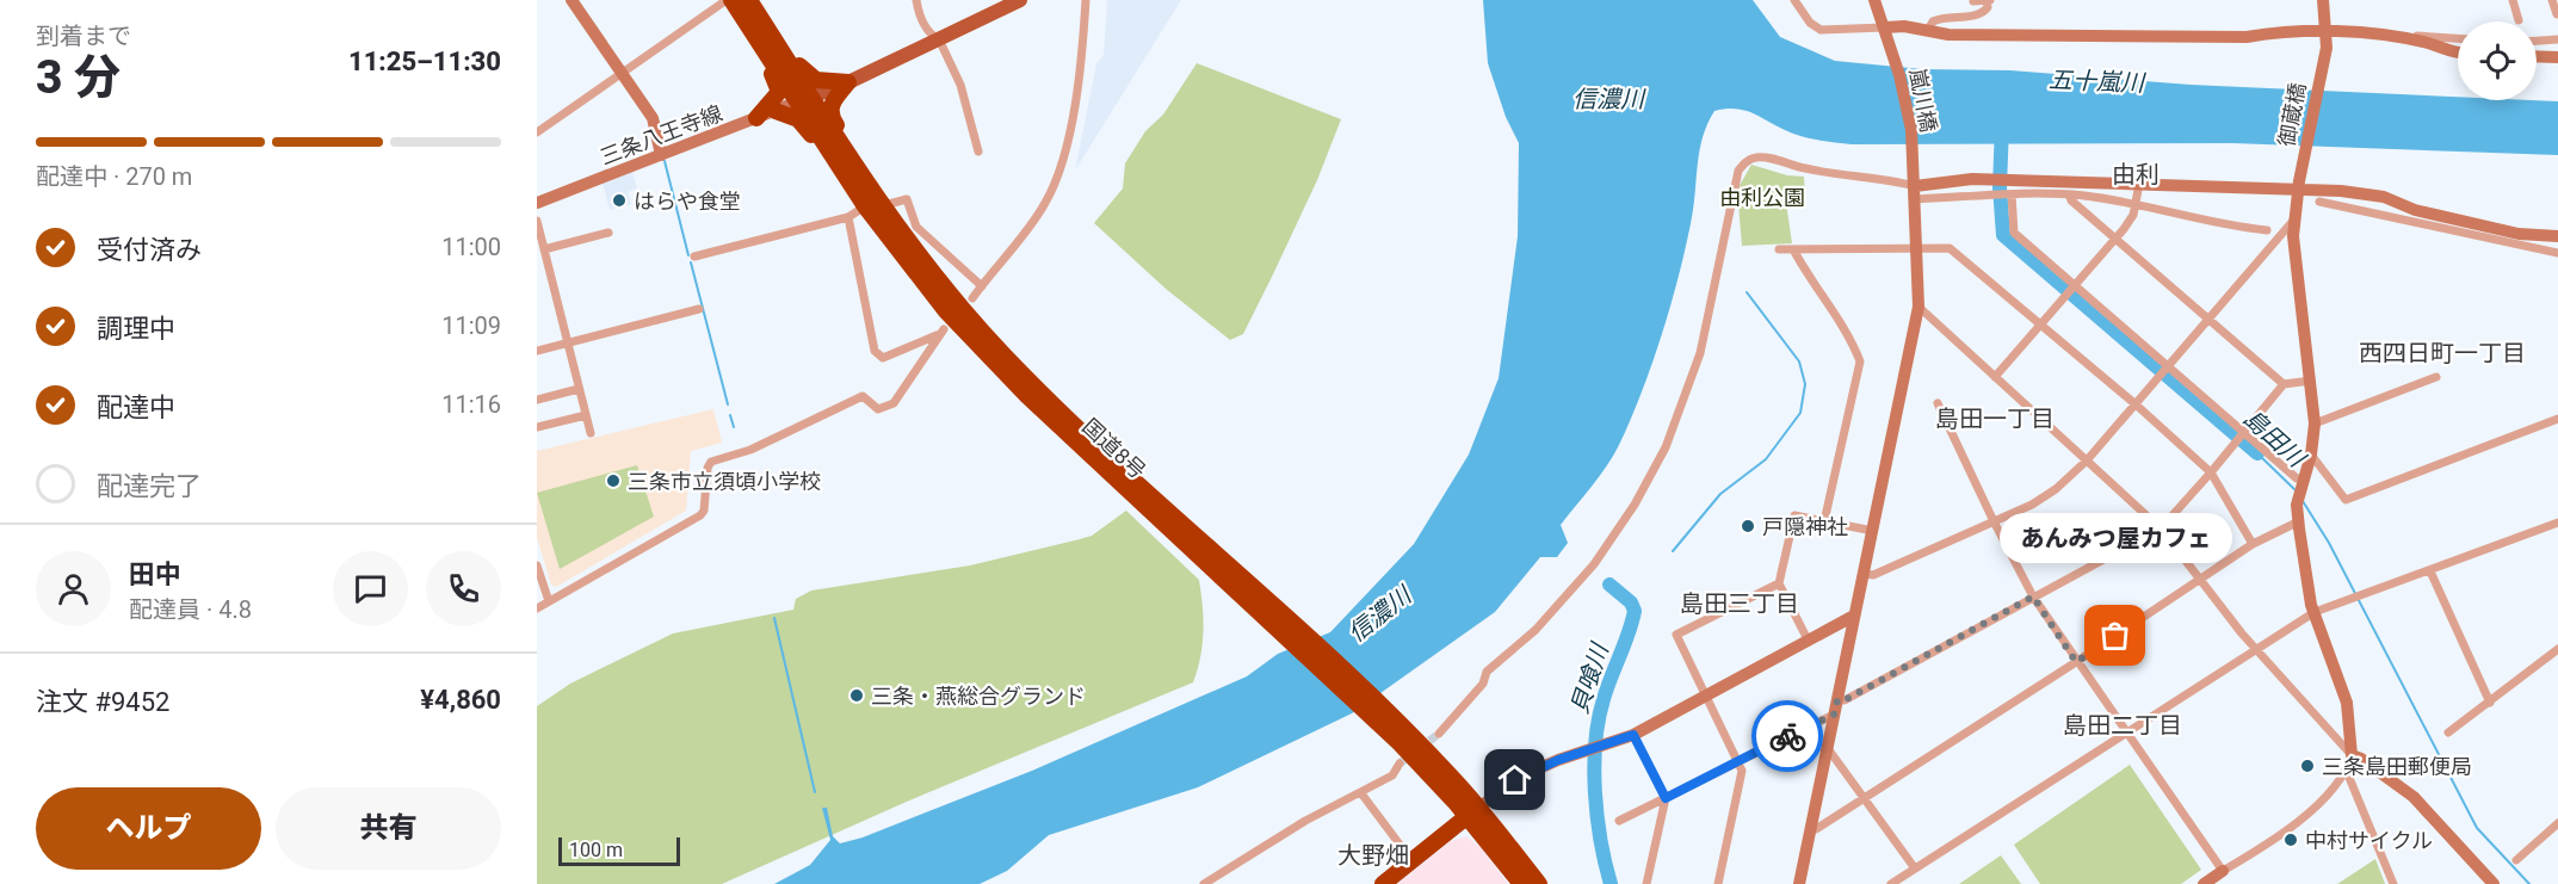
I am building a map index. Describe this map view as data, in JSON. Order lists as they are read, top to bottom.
{
  "streets": {
    "highway": ["国道8号"],
    "street": ["嵐川橋", "御蔵橋", "三条八王寺線"]
  },
  "crossings": [
    ["三条八王寺線", "国道8号"]
  ],
  "districts": [
    "由利",
    "西四日町一丁目",
    "島田一丁目",
    "島田三丁目",
    "島田二丁目",
    "大野畑"
  ],
  "water": [
    "五十嵐川",
    "信濃川",
    "島田川",
    "貝喰川"
  ],
  "parks": ["由利公園"],
  "places": [
    "はらや食堂",
    "三条市立須頃小学校",
    "戸隠神社",
    "あんみつ屋カフェ",
    "三条・燕総合グランド",
    "三条島田郵便局",
    "中村サイクル"
  ],
  "scale_bar": "100 m",
  "page": {
    "heading": ["3 分", "到着まで", "11:25–11:30"],
    "panel": [
      "田中",
      "配達員 · 4.8",
      "注文 #9452",
      "¥4,860"
    ],
    "bar": "配達中 · 270 m",
    "list": [
      ["受付済み", "11:00"],
      ["調理中", "11:09"],
      ["配達中", "11:16"],
      "配達完了"
    ],
    "bubble": "あんみつ屋カフェ",
    "buttons": ["ヘルプ", "共有"],
    "scale": "100 m"
  }
}
